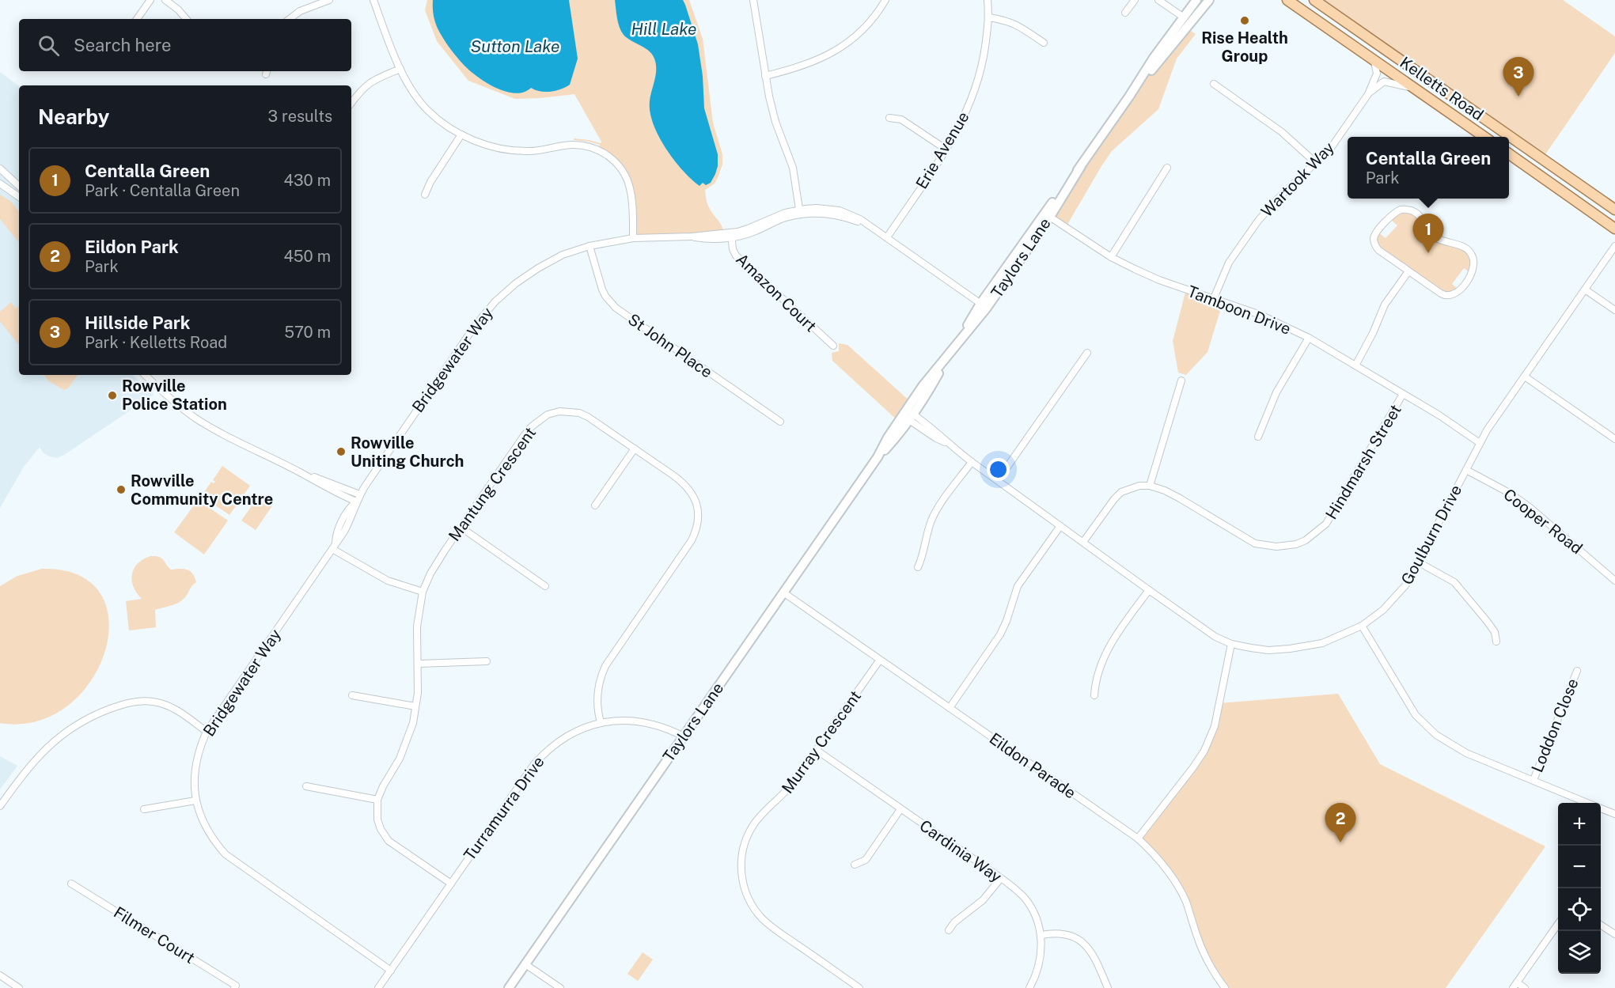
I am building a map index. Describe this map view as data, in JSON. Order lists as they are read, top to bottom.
{
  "streets": {
    "main road": ["Kelletts Road", "Taylors Lane"],
    "street": [
      "Erie Avenue",
      "Wartook Way",
      "Amazon Court",
      "Tamboon Drive",
      "St John Place",
      "Bridgewater Way",
      "Hindmarsh Street",
      "Mantung Crescent",
      "Cooper Road",
      "Goulburn Drive",
      "Loddon Close",
      "Murray Crescent",
      "Eildon Parade",
      "Turramurra Drive",
      "Cardinia Way",
      "Filmer Court"
    ]
  },
  "crossings": [
    ["Kelletts Road", "Wartook Way"],
    ["Erie Avenue", "Bridgewater Way"],
    ["Wartook Way", "Tamboon Drive"],
    ["Taylors Lane", "Tamboon Drive"],
    ["Taylors Lane", "Bridgewater Way"],
    ["Taylors Lane", "Goulburn Drive"],
    ["Taylors Lane", "Eildon Parade"],
    ["Taylors Lane", "Turramurra Drive"],
    ["Amazon Court", "Bridgewater Way"],
    ["Tamboon Drive", "Hindmarsh Street"],
    ["Tamboon Drive", "Goulburn Drive"],
    ["St John Place", "Bridgewater Way"],
    ["Bridgewater Way", "Turramurra Drive"],
    ["Mantung Crescent", "Turramurra Drive"],
    ["Cooper Road", "Goulburn Drive"],
    ["Murray Crescent", "Eildon Parade"],
    ["Murray Crescent", "Cardinia Way"]
  ],
  "water": ["Hill Lake", "Sutton Lake"],
  "places": [
    "Rise Health Group",
    "Rowville Police Station",
    "Rowville Uniting Church",
    "Rowville Community Centre"
  ],
  "page": {
    "search": "Search here",
    "pins": ["3", "1", "2"],
    "heading": ["Nearby", "3 results"],
    "popup": ["Centalla Green", "Park"],
    "list": [
      {
        "mark": "1",
        "name": "Centalla Green",
        "note": "Park · Centalla Green",
        "value": "430 m"
      },
      {
        "mark": "2",
        "name": "Eildon Park",
        "note": "Park",
        "value": "450 m"
      },
      {
        "mark": "3",
        "name": "Hillside Park",
        "note": "Park · Kelletts Road",
        "value": "570 m"
      }
    ],
    "map_buttons": ["+", "−"]
  }
}
